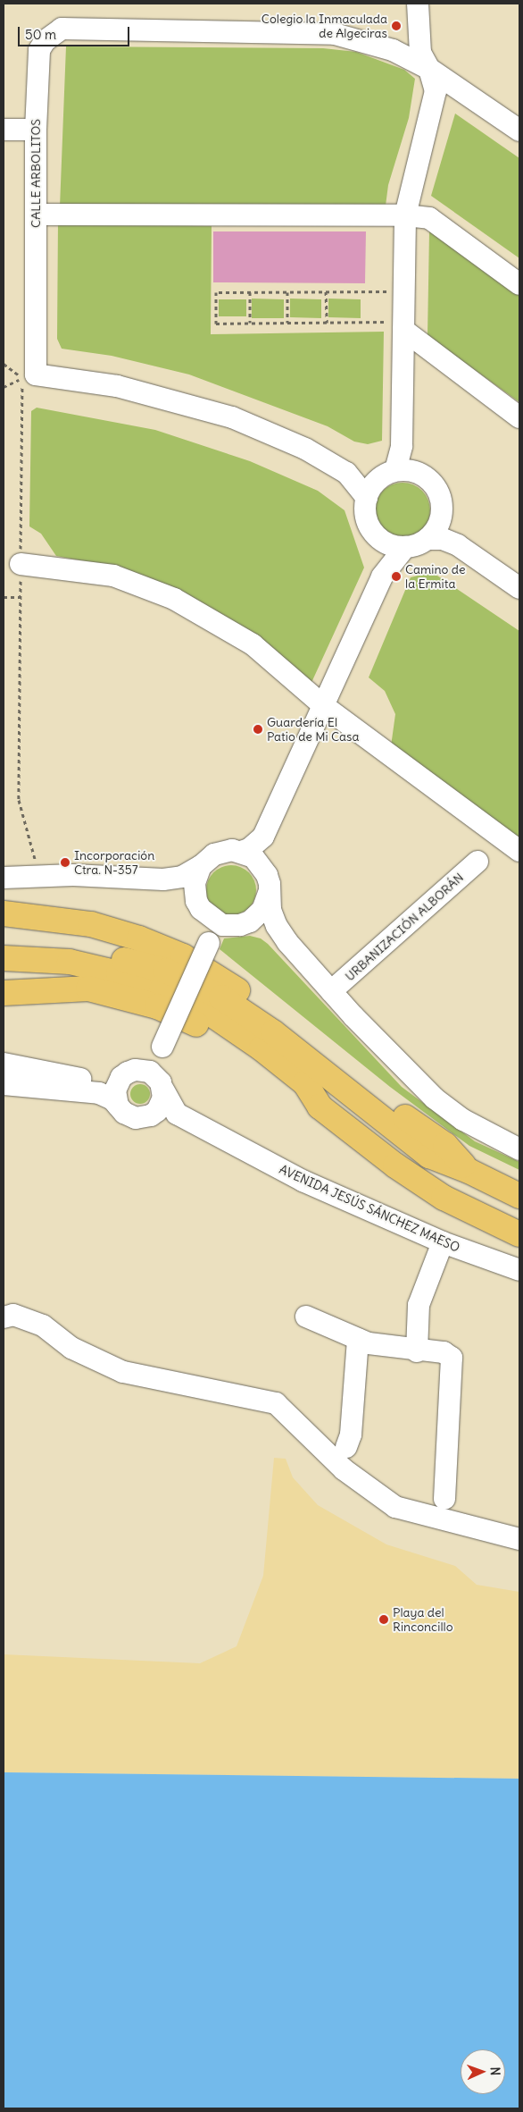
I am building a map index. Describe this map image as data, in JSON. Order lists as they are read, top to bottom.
{
  "streets": {
    "street": ["CALLE ARBOLITOS", "URBANIZACIÓN ALBORÁN", "AVENIDA JESÚS SÁNCHEZ MAESO"]
  },
  "places": [
    "Colegio la Inmaculada de Algeciras",
    "Camino de la Ermita",
    "Guardería El Patio de Mi Casa",
    "Incorporación Ctra. N-357",
    "Playa del Rinconcillo"
  ],
  "scale_bar": "50 m",
  "north": "right"
}
